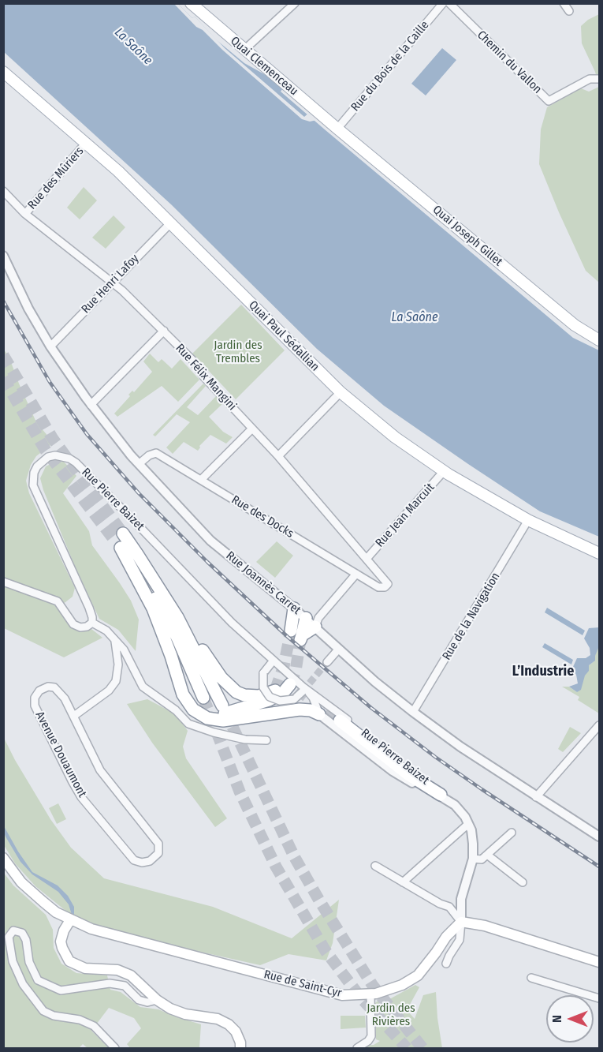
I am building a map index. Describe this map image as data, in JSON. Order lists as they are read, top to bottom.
{
  "streets": {
    "main road": [
      "Quai Clemenceau",
      "Quai Joseph Gillet",
      "Quai Paul Sédallian",
      "Rue de Saint-Cyr"
    ],
    "street": [
      "Chemin du Vallon",
      "Rue du Bois de la Caille",
      "Rue des Mûriers",
      "Rue Henri Lafoy",
      "Rue Félix Mangini",
      "Rue Pierre Baizet",
      "Rue Jean Marcuit",
      "Rue des Docks",
      "Rue Joannès Carret",
      "Rue de la Navigation",
      "Avenue Douaumont"
    ]
  },
  "crossings": [
    ["Quai Clemenceau", "Rue du Bois de la Caille"],
    ["Quai Clemenceau", "Quai Joseph Gillet"],
    ["Rue du Bois de la Caille", "Quai Joseph Gillet"],
    ["Rue des Mûriers", "Quai Paul Sédallian"],
    ["Rue des Mûriers", "Rue Félix Mangini"],
    ["Rue Henri Lafoy", "Quai Paul Sédallian"],
    ["Rue Henri Lafoy", "Rue Félix Mangini"],
    ["Rue Henri Lafoy", "Rue Joannès Carret"],
    ["Quai Paul Sédallian", "Rue Jean Marcuit"],
    ["Quai Paul Sédallian", "Rue de la Navigation"],
    ["Rue Félix Mangini", "Rue Jean Marcuit"],
    ["Rue Félix Mangini", "Rue des Docks"],
    ["Rue Pierre Baizet", "Rue de Saint-Cyr"],
    ["Rue des Docks", "Rue Joannès Carret"],
    ["Rue Joannès Carret", "Rue de la Navigation"]
  ],
  "districts": ["L’Industrie"],
  "water": ["La Saône"],
  "parks": ["Jardin des Trembles", "Jardin des Rivières"],
  "north": "left"
}
